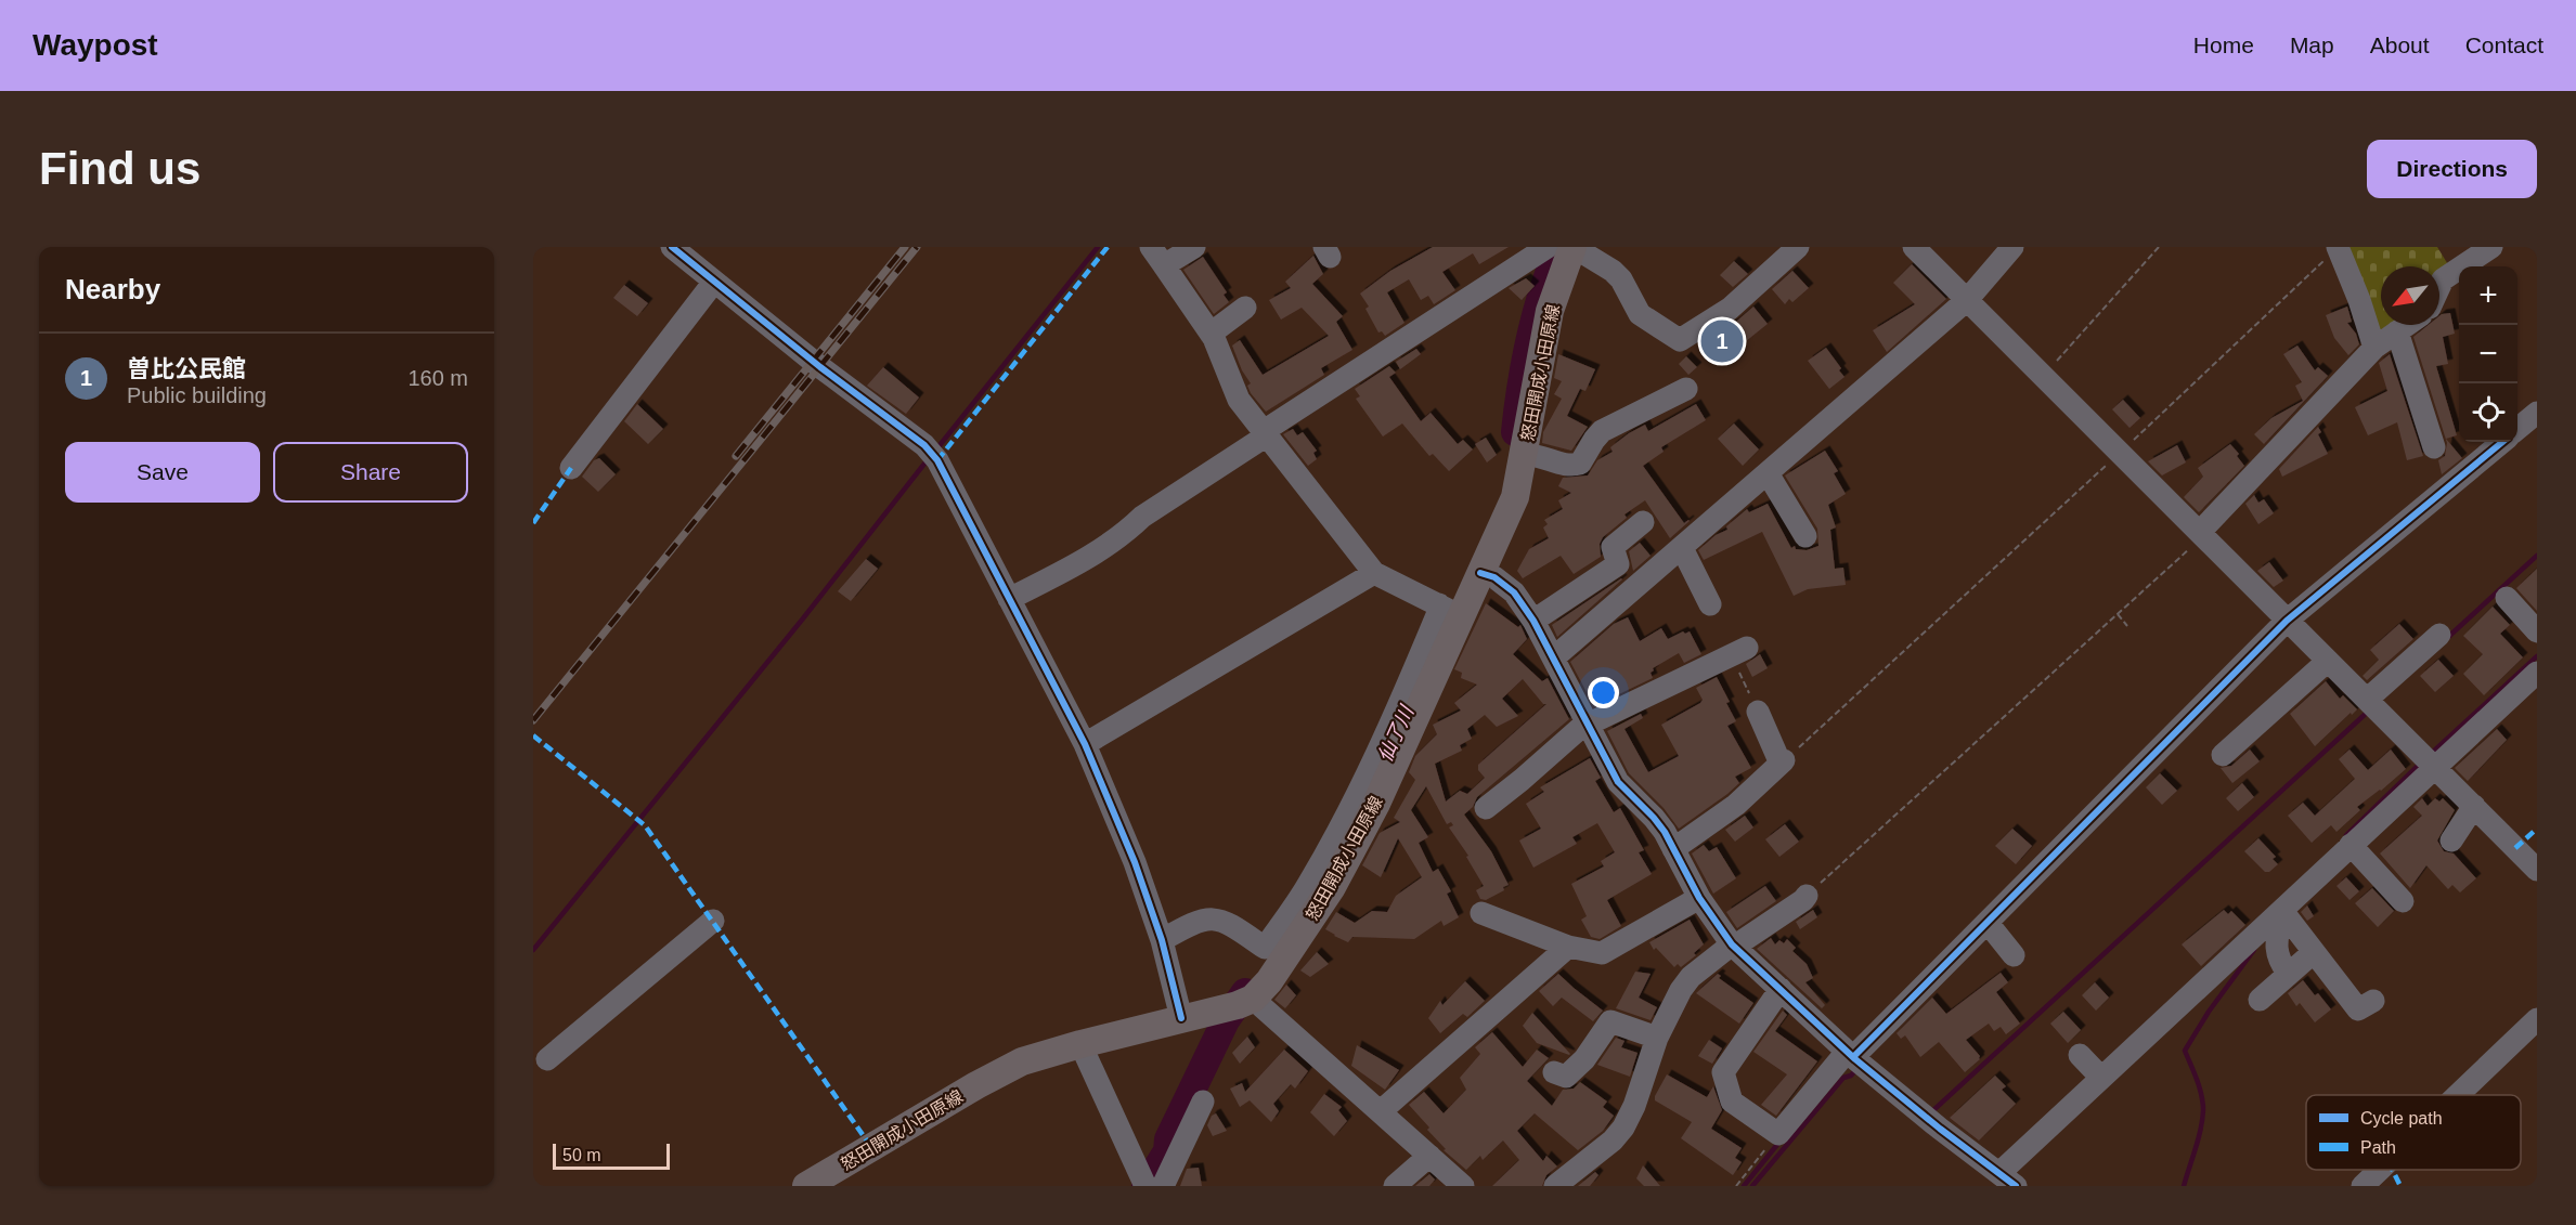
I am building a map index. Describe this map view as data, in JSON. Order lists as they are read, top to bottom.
{
  "streets": {
    "main road": ["怒田開成小田原線"]
  },
  "water": ["仙了川"],
  "legend": ["Cycle path", "Path"],
  "scale_bar": "50 m",
  "north": "bottom left",
  "page": {
    "header": "Waypost",
    "nav": [
      "Home",
      "Map",
      "About",
      "Contact"
    ],
    "buttons": [
      "Directions",
      ["Save", "Share"]
    ],
    "title": "Find us",
    "heading": "Nearby",
    "map_buttons": ["+", "−"],
    "pins": "1",
    "list": [
      {
        "mark": "1",
        "name": "曽比公民館",
        "note": "Public building",
        "value": "160 m"
      }
    ],
    "scale": "50 m"
  }
}
